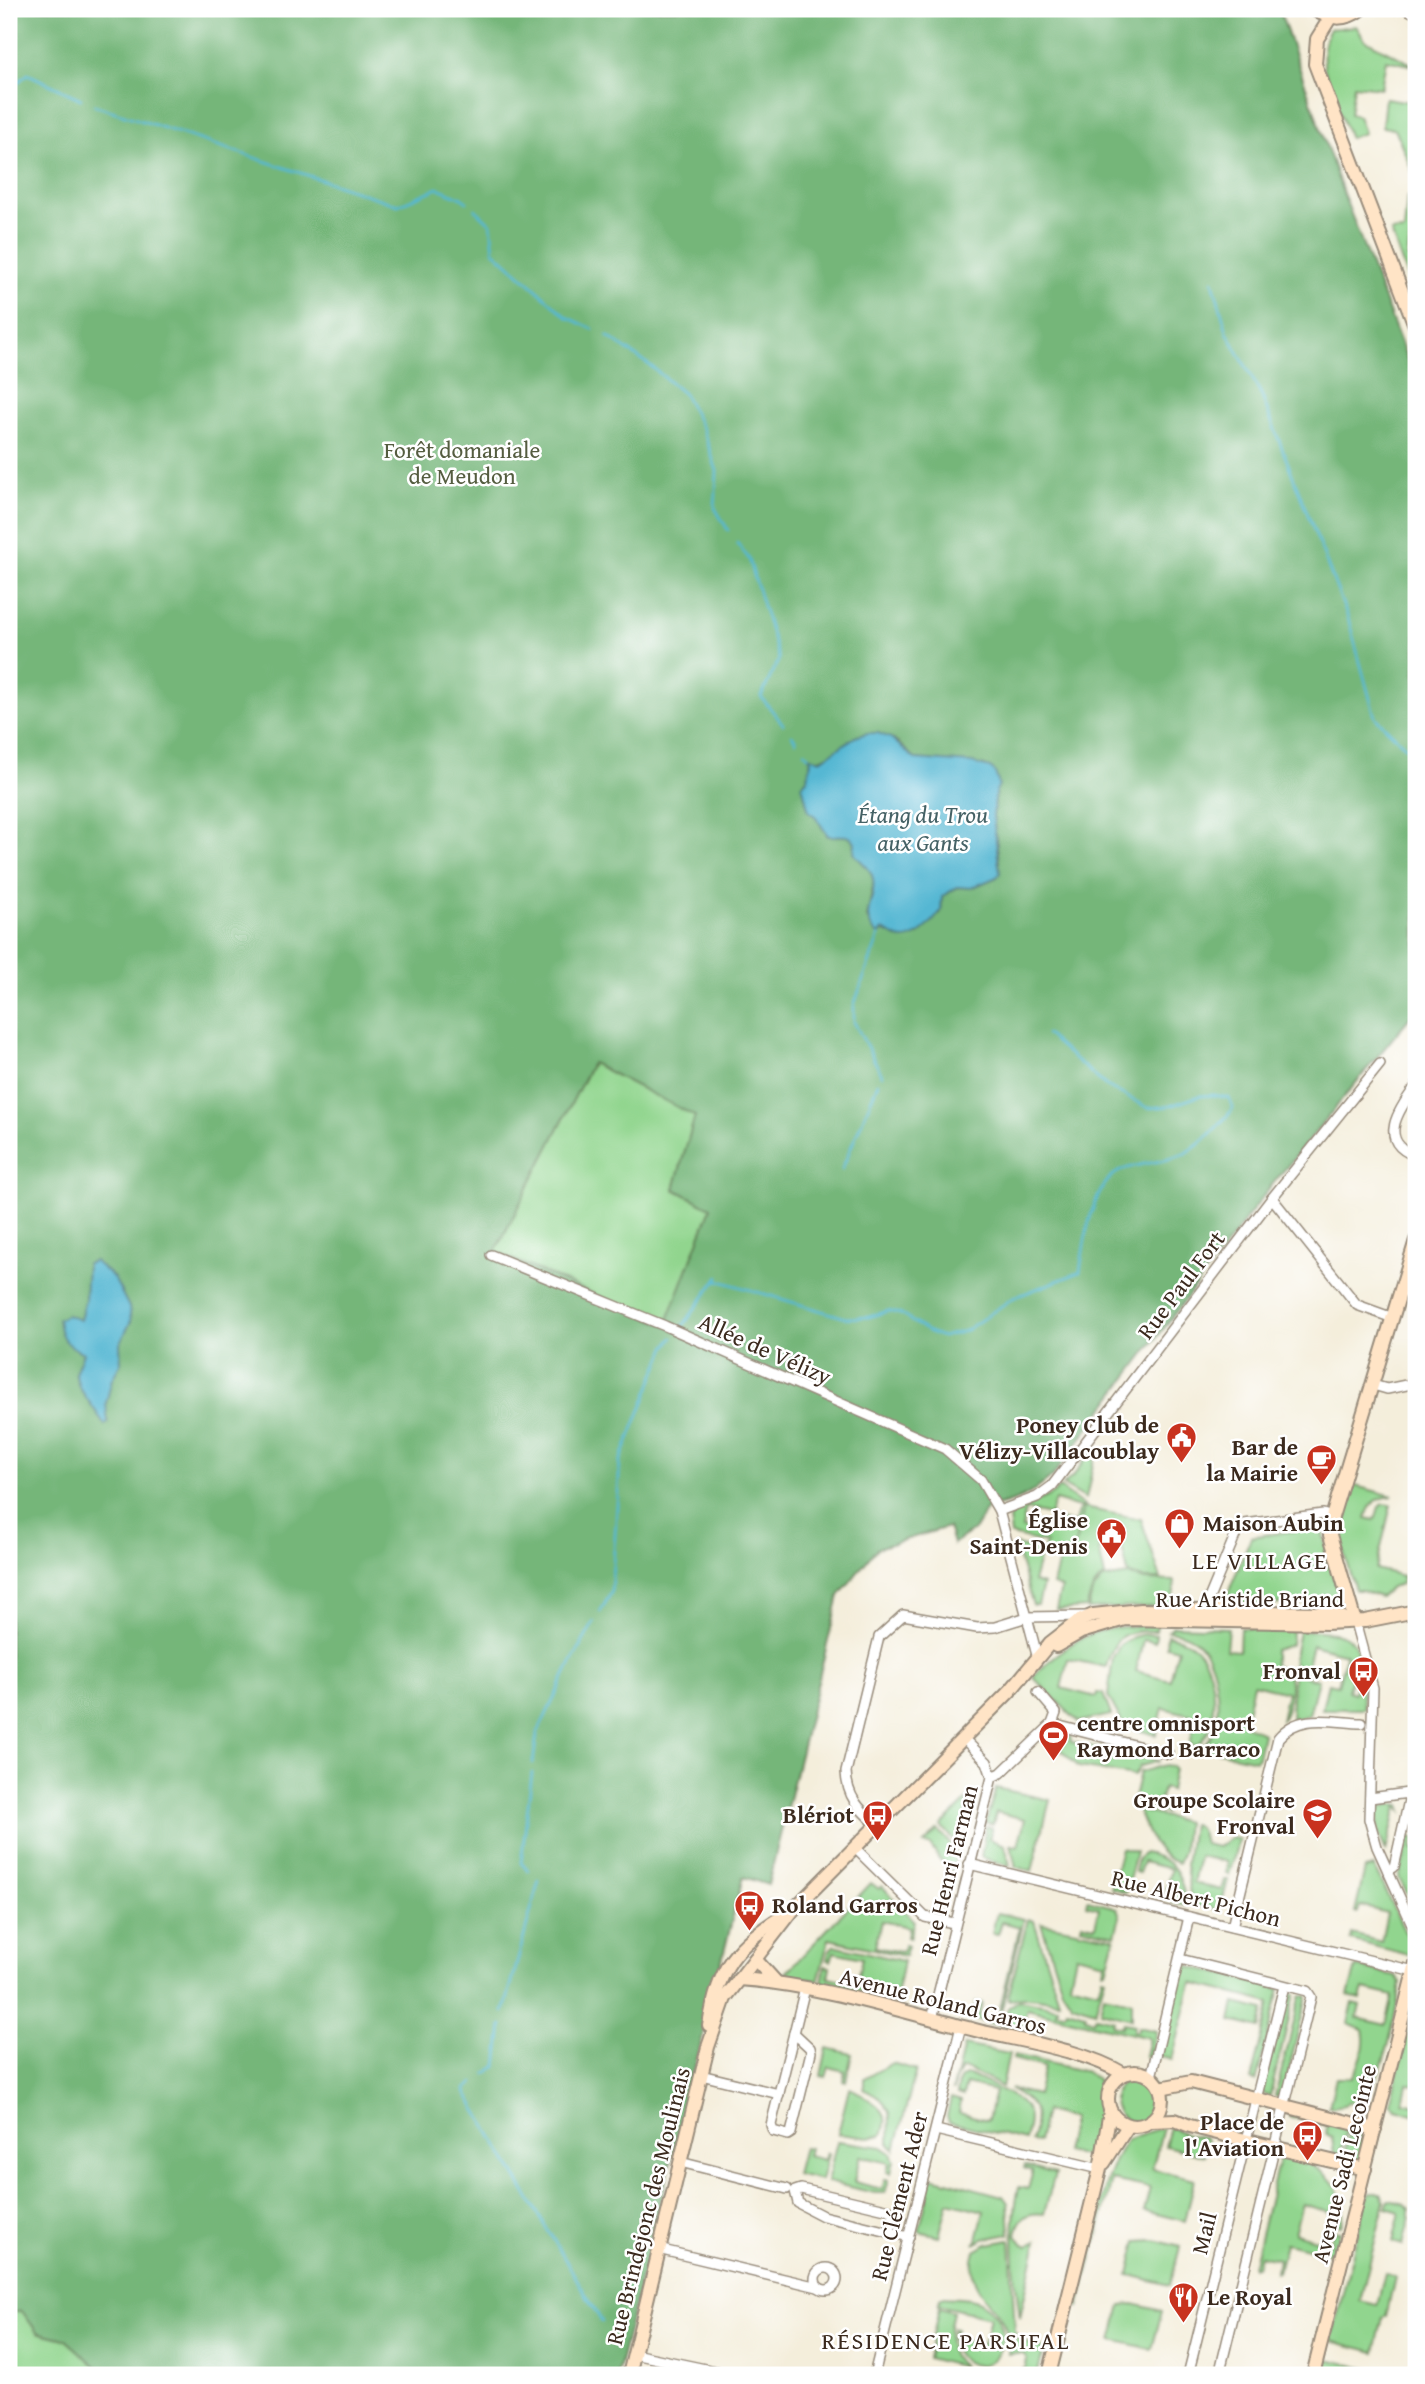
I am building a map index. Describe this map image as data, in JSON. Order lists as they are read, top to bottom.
{
  "streets": {
    "street": [
      "Rue Paul Fort",
      "Allée de Vélizy",
      "Rue Aristide Briand",
      "Rue Henri Farman",
      "Rue Albert Pichon",
      "Avenue Roland Garros",
      "Avenue Sadi Lecointe",
      "Rue Clément Ader",
      "Rue Brindejonc des Moulinais",
      "Mail"
    ]
  },
  "crossings": [
    ["Rue Paul Fort", "Allée de Vélizy"],
    ["Allée de Vélizy", "Rue Aristide Briand"],
    ["Rue Aristide Briand", "Rue Henri Farman"],
    ["Rue Aristide Briand", "Rue Brindejonc des Moulinais"],
    ["Rue Henri Farman", "Rue Albert Pichon"],
    ["Rue Henri Farman", "Avenue Roland Garros"],
    ["Rue Albert Pichon", "Avenue Sadi Lecointe"],
    ["Avenue Roland Garros", "Rue Clément Ader"],
    ["Avenue Roland Garros", "Rue Brindejonc des Moulinais"]
  ],
  "districts": ["LE VILLAGE", "RÉSIDENCE PARSIFAL"],
  "water": ["Étang du Trou aux Gants"],
  "parks": ["Forêt domaniale de Meudon"],
  "places": {
    "public building": ["Poney Club de Vélizy-Villacoublay", "Église Saint-Denis"],
    "cafe": ["Bar de la Mairie"],
    "shop": ["Maison Aubin"],
    "bus stop": [
      "Fronval",
      "Blériot",
      "Roland Garros",
      "Place de l'Aviation"
    ],
    "sports": ["centre omnisport Raymond Barraco"],
    "school or university": ["Groupe Scolaire Fronval"],
    "restaurant": ["Le Royal"]
  }
}
